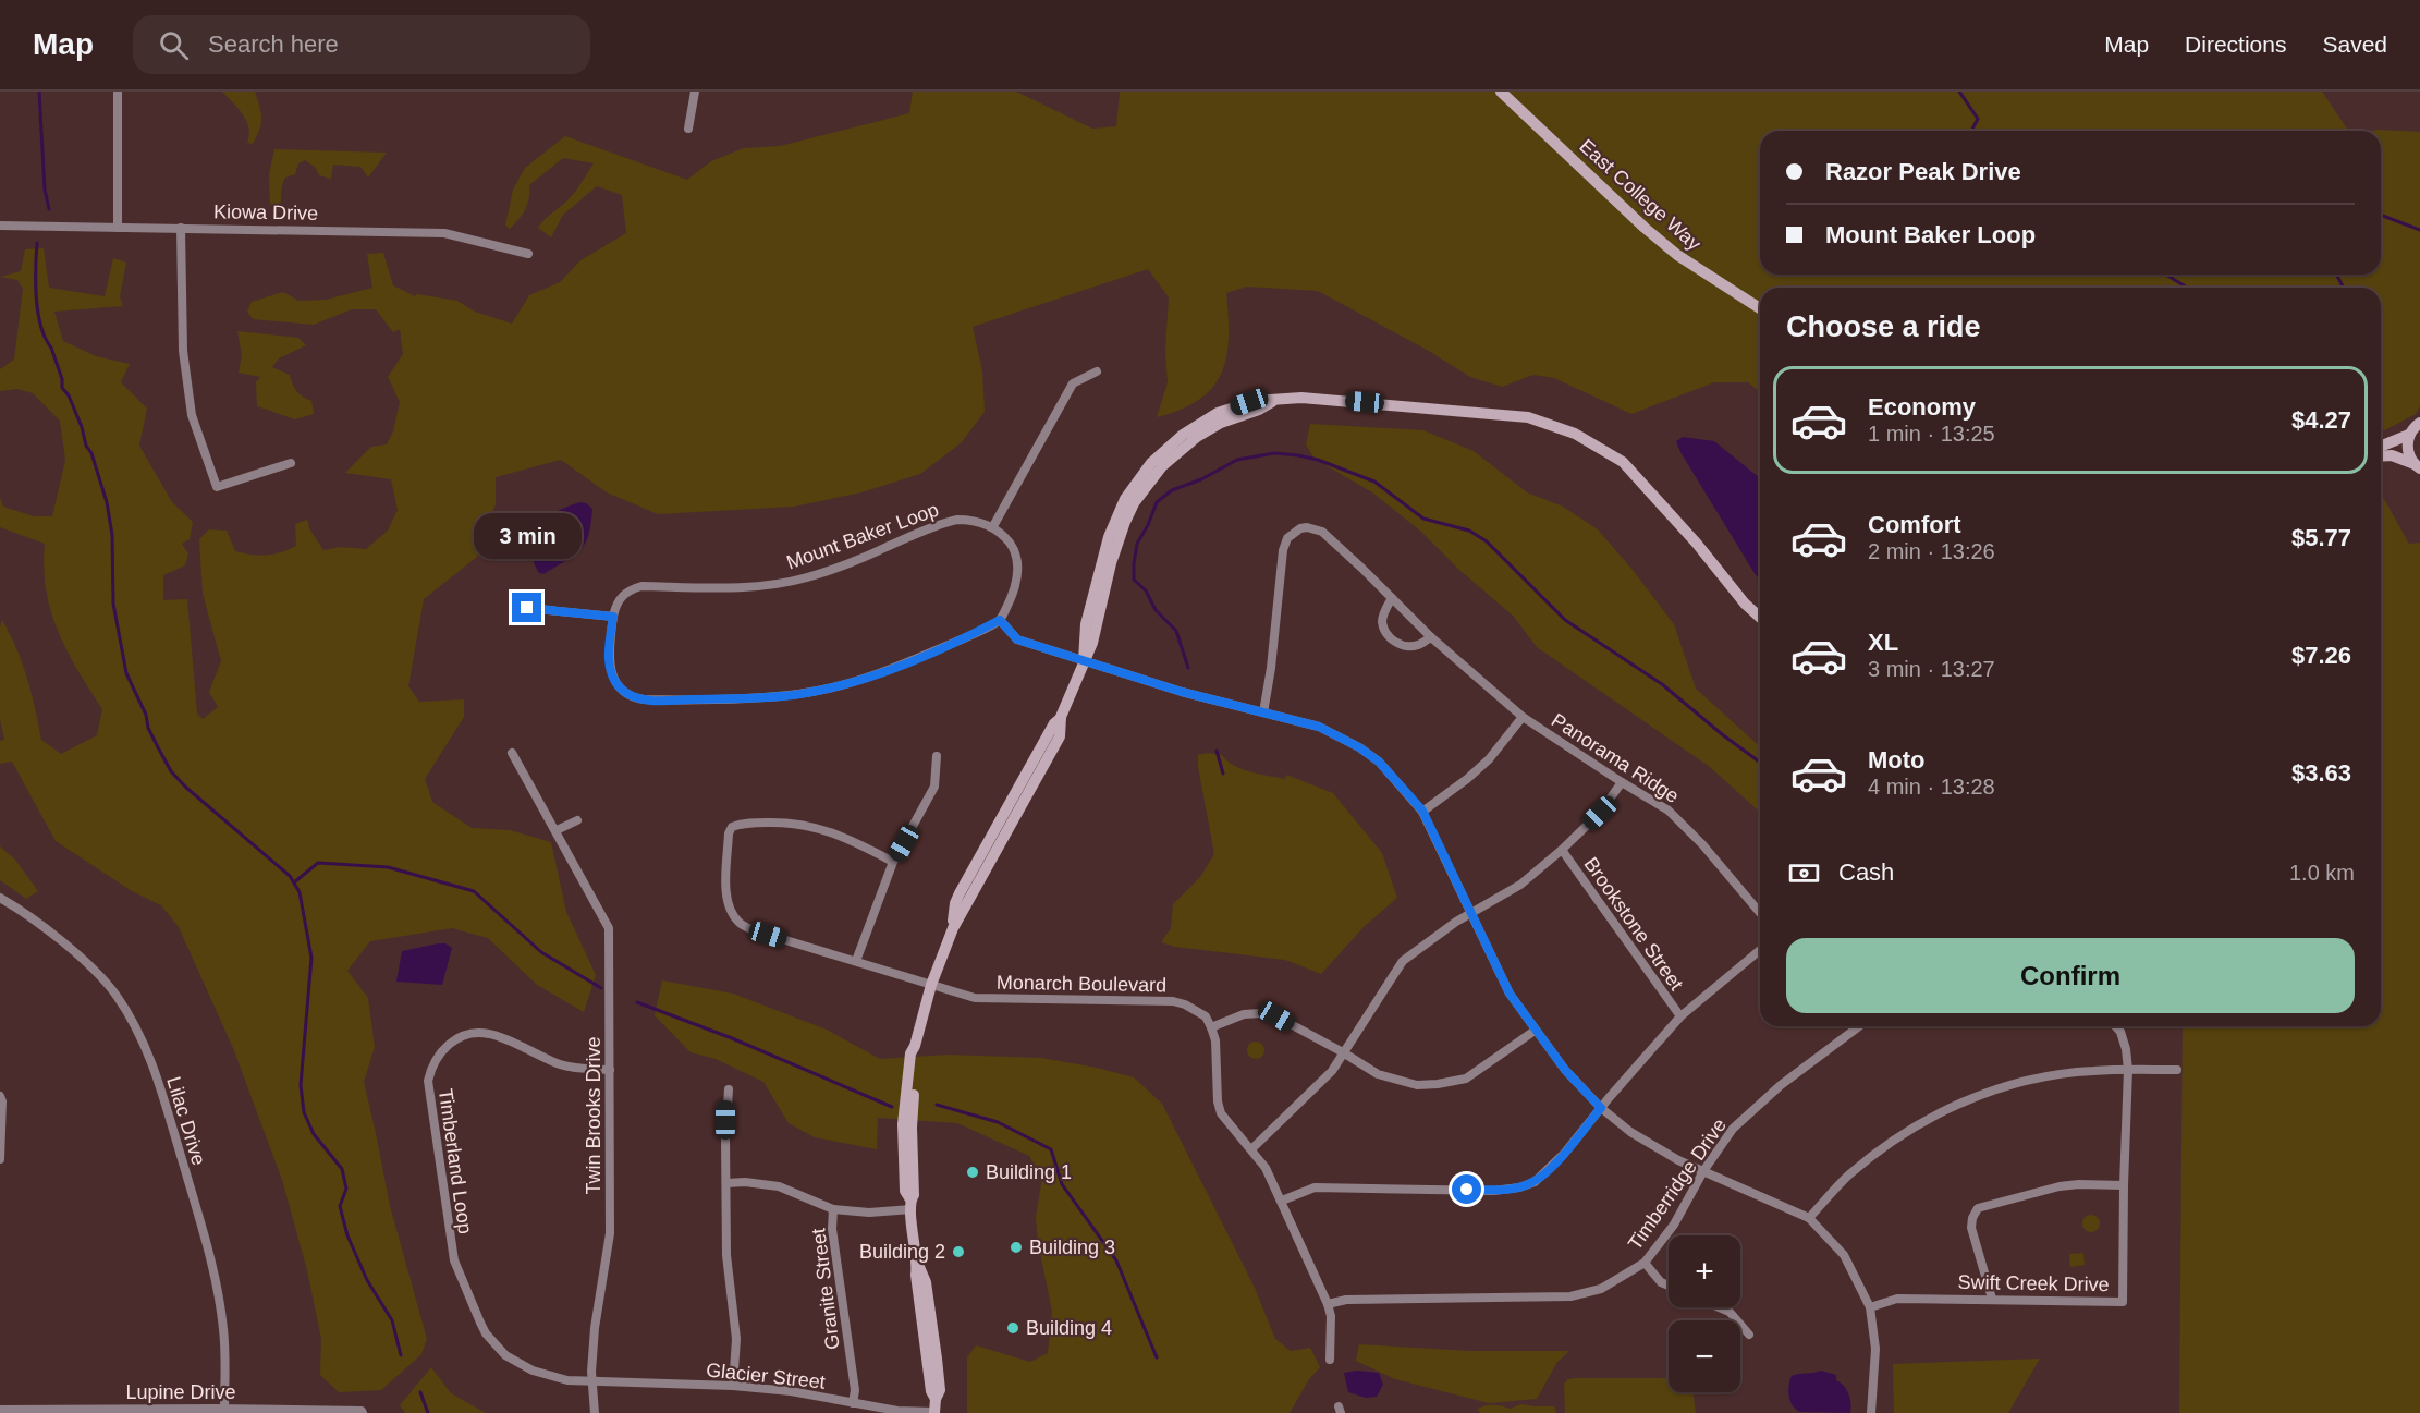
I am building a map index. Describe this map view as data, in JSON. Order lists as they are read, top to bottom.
{
  "streets": {
    "street": [
      "East College Way",
      "Kiowa Drive",
      "Mount Baker Loop",
      "Panorama Ridge",
      "Brookstone Street",
      "Monarch Boulevard",
      "Twin Brooks Drive",
      "Lilac Drive",
      "Timberland Loop",
      "Timberridge Drive",
      "Swift Creek Drive",
      "Granite Street",
      "Glacier Street",
      "Lupine Drive"
    ]
  },
  "crossings": [
    ["Twin Brooks Drive", "Timberland Loop"],
    ["Twin Brooks Drive", "Glacier Street"],
    ["Lilac Drive", "Lupine Drive"],
    ["Timberland Loop", "Glacier Street"],
    ["Granite Street", "Glacier Street"]
  ],
  "places": [
    "Building 1",
    "Building 3",
    "Building 2",
    "Building 4"
  ],
  "page": {
    "header": "Map",
    "search": "Search here",
    "nav": ["Map", "Directions", "Saved"],
    "banner": ["Razor Peak Drive", "Mount Baker Loop"],
    "heading": "Choose a ride",
    "list": [
      {
        "name": "Economy",
        "note": "1 min · 13:25",
        "value": "$4.27"
      },
      {
        "name": "Comfort",
        "note": "2 min · 13:26",
        "value": "$5.77"
      },
      {
        "name": "XL",
        "note": "3 min · 13:27",
        "value": "$7.26"
      },
      {
        "name": "Moto",
        "note": "4 min · 13:28",
        "value": "$3.63"
      }
    ],
    "bubble": "3 min",
    "pay": ["Cash", "1.0 km"],
    "buttons": "Confirm",
    "map_buttons": ["+", "−"]
  }
}
